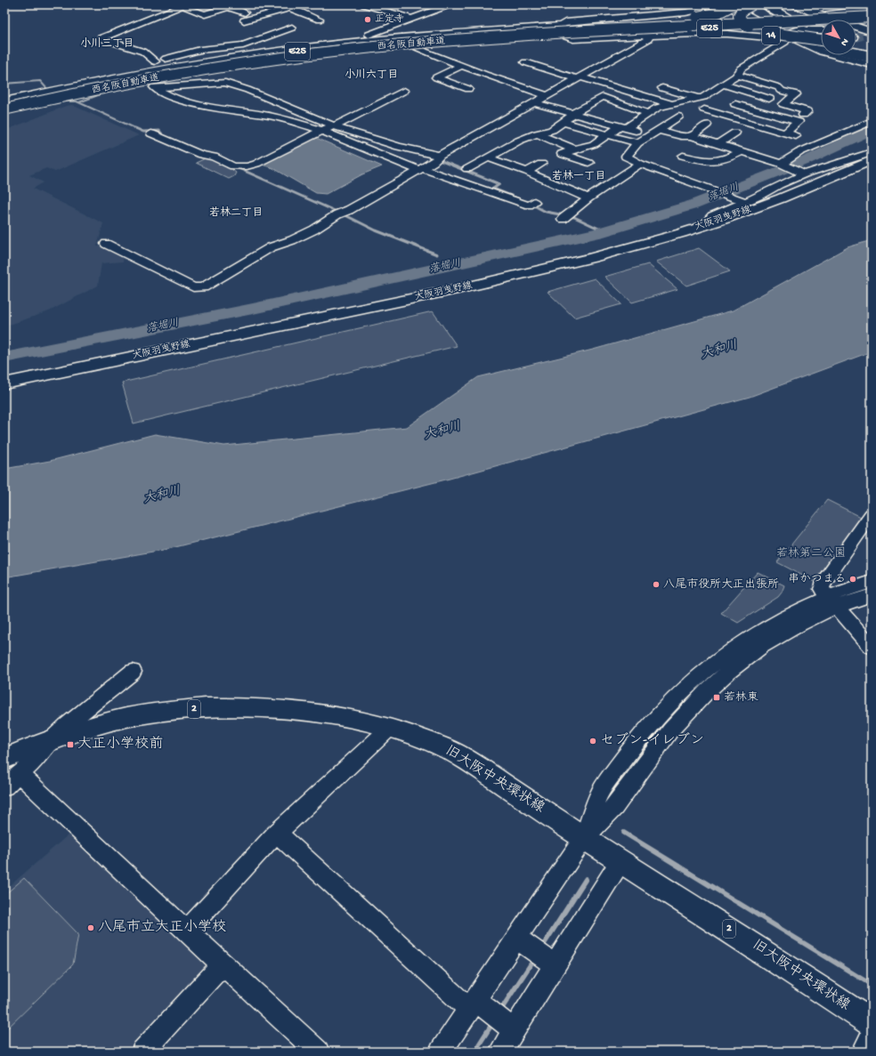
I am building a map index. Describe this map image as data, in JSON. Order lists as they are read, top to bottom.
{
  "streets": {
    "highway": ["E25", "14", "西名阪自動車道"],
    "main road": ["大阪羽曳野線", "2", "旧大阪中央環状線"]
  },
  "crossings": [
    ["E25", "西名阪自動車道"]
  ],
  "districts": [
    "小川三丁目",
    "小川六丁目",
    "若林一丁目",
    "若林二丁目"
  ],
  "water": ["落堀川", "大和川"],
  "parks": ["若林第二公園"],
  "places": {
    "other": [
      "正定寺",
      "串かつまる",
      "八尾市役所大正出張所",
      "セブン-イレブン",
      "八尾市立大正小学校"
    ],
    "transit": ["若林東", "大正小学校前"]
  },
  "north": "bottom right"
}
